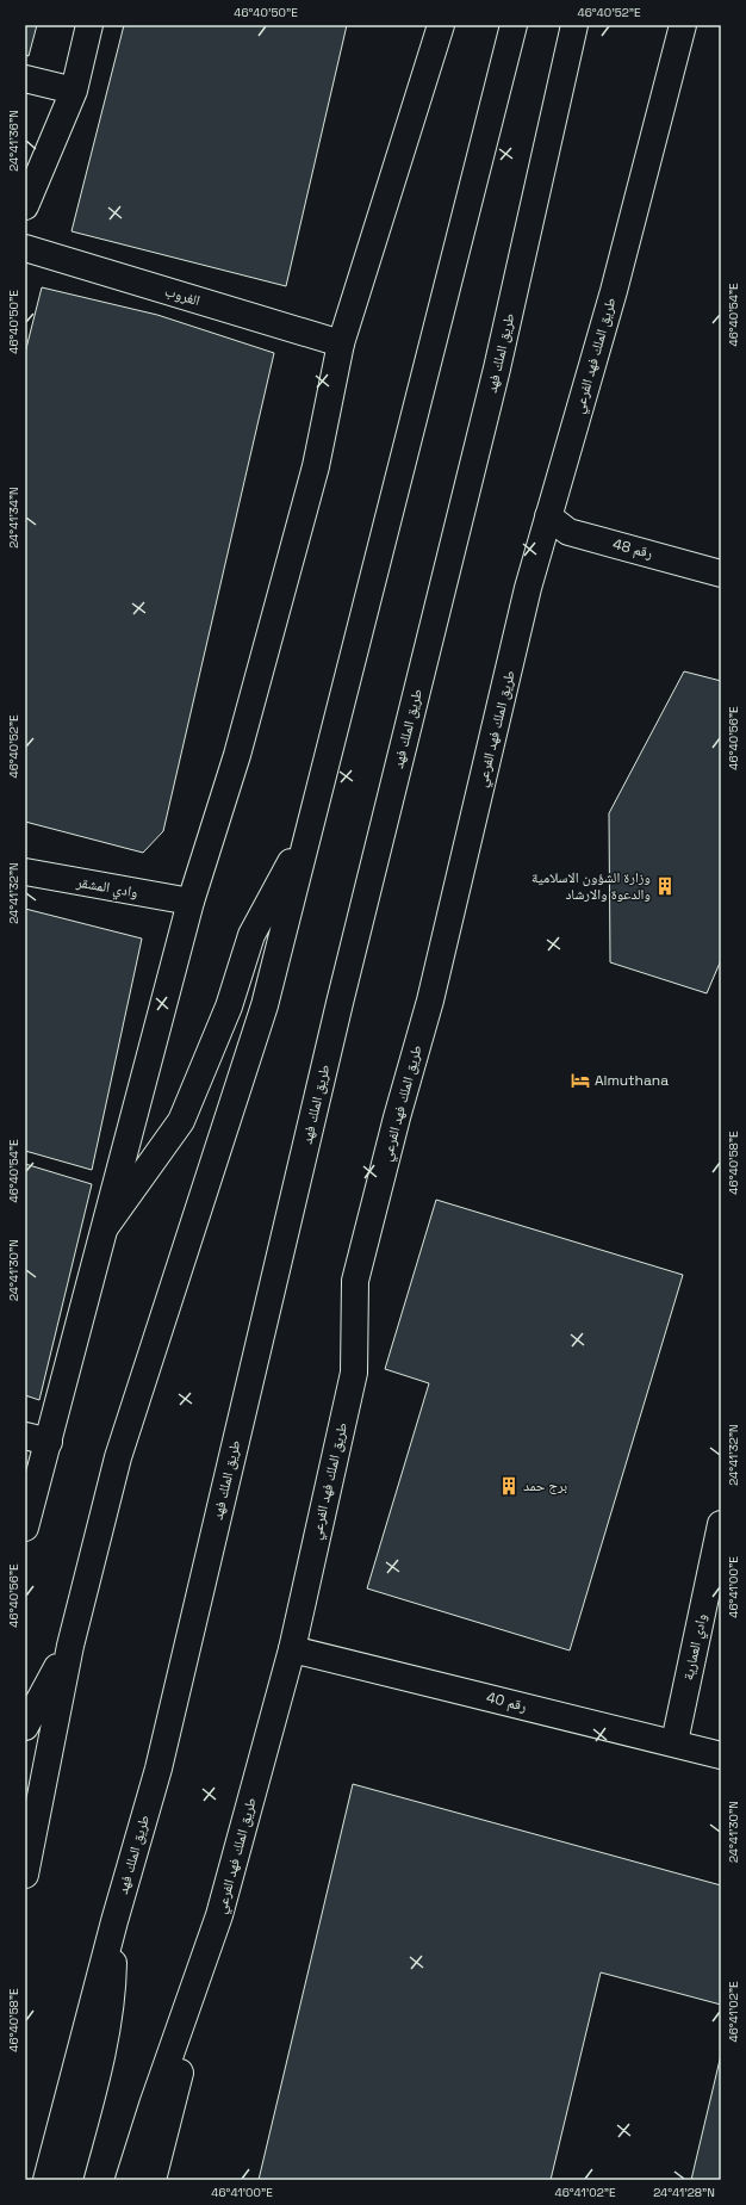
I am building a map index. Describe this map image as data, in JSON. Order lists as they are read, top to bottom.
{
  "streets": {
    "main road": [
      "الغروب",
      "طريق الملك فهد",
      "طريق الملك فهد الفرعي",
      "رقم 48",
      "وادي المشقر",
      "وادي العمارية",
      "رقم 40"
    ]
  },
  "crossings": [
    ["طريق الملك فهد الفرعي", "رقم 48"],
    ["طريق الملك فهد الفرعي", "رقم 40"],
    ["وادي العمارية", "رقم 40"]
  ],
  "places": {
    "building": ["وزارة الشؤون الاسلامية والدعوة والارشاد", "برج حمد"],
    "hotel": ["Almuthana"]
  },
  "coordinates": [
    "46°40'50\"E",
    "46°40'52\"E",
    "24°41'36\"N",
    "46°40'54\"E",
    "24°41'34\"N",
    "46°40'56\"E",
    "24°41'32\"N",
    "46°40'58\"E",
    "24°41'30\"N",
    "46°41'00\"E",
    "46°41'02\"E",
    "24°41'28\"N"
  ]
}
